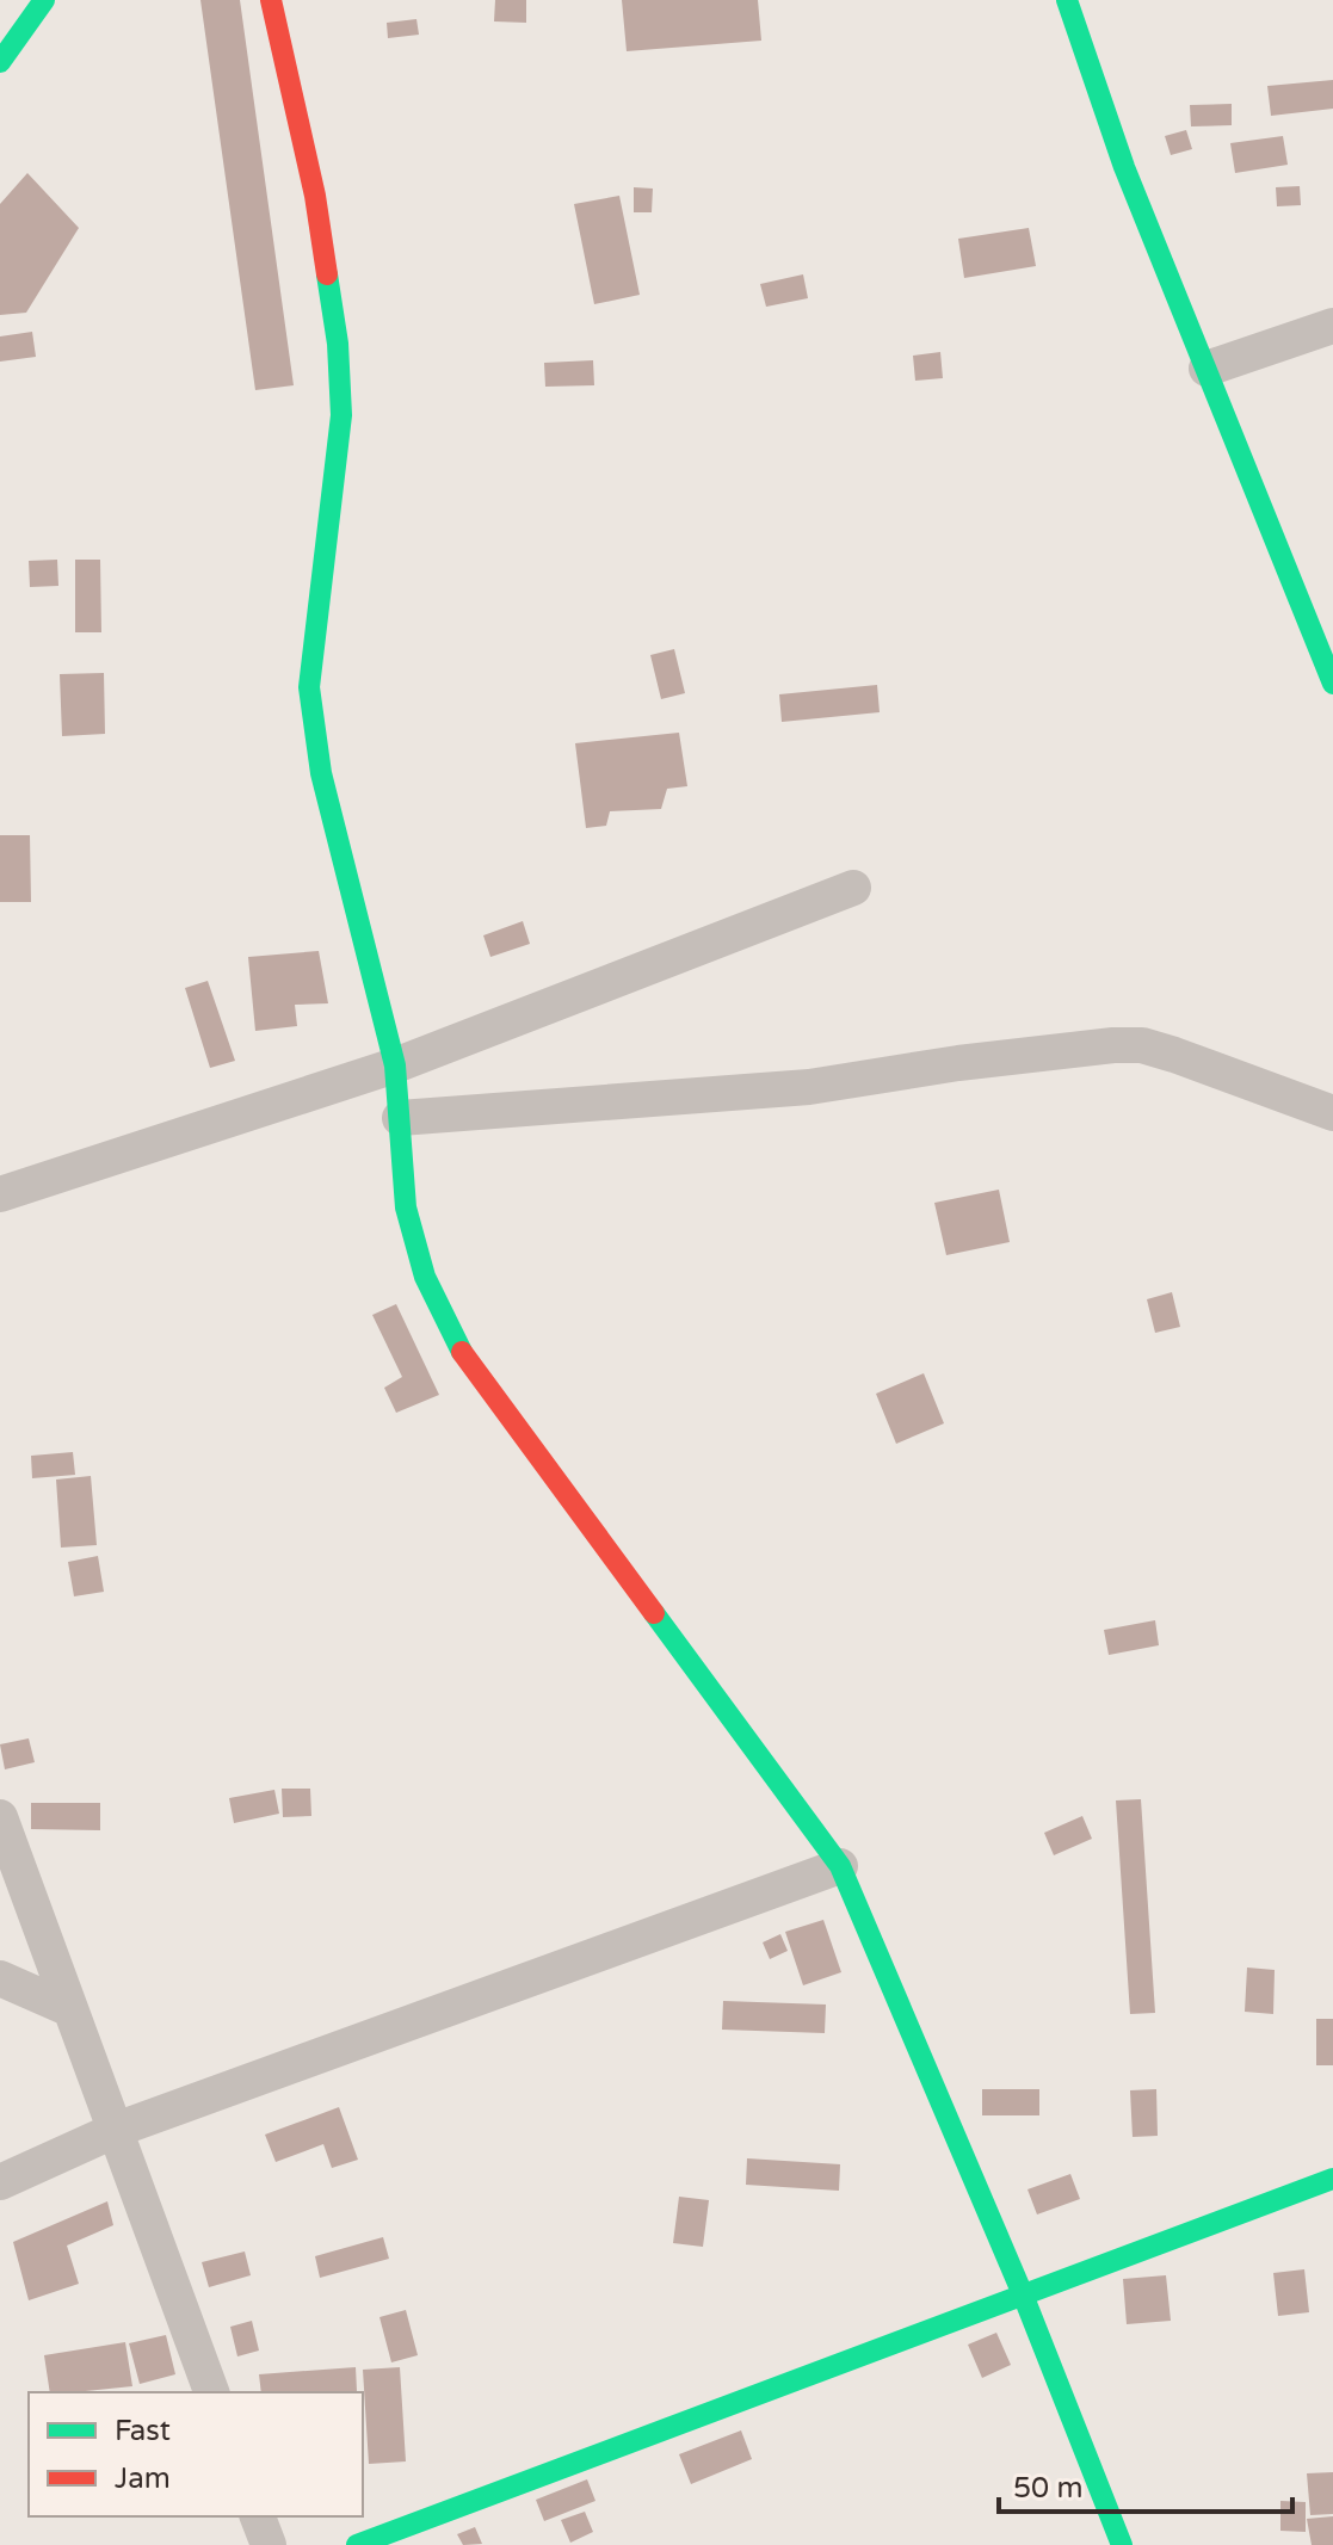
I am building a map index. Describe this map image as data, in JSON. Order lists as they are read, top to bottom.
{
  "legend": ["Fast", "Jam"],
  "scale_bar": "50 m"
}
